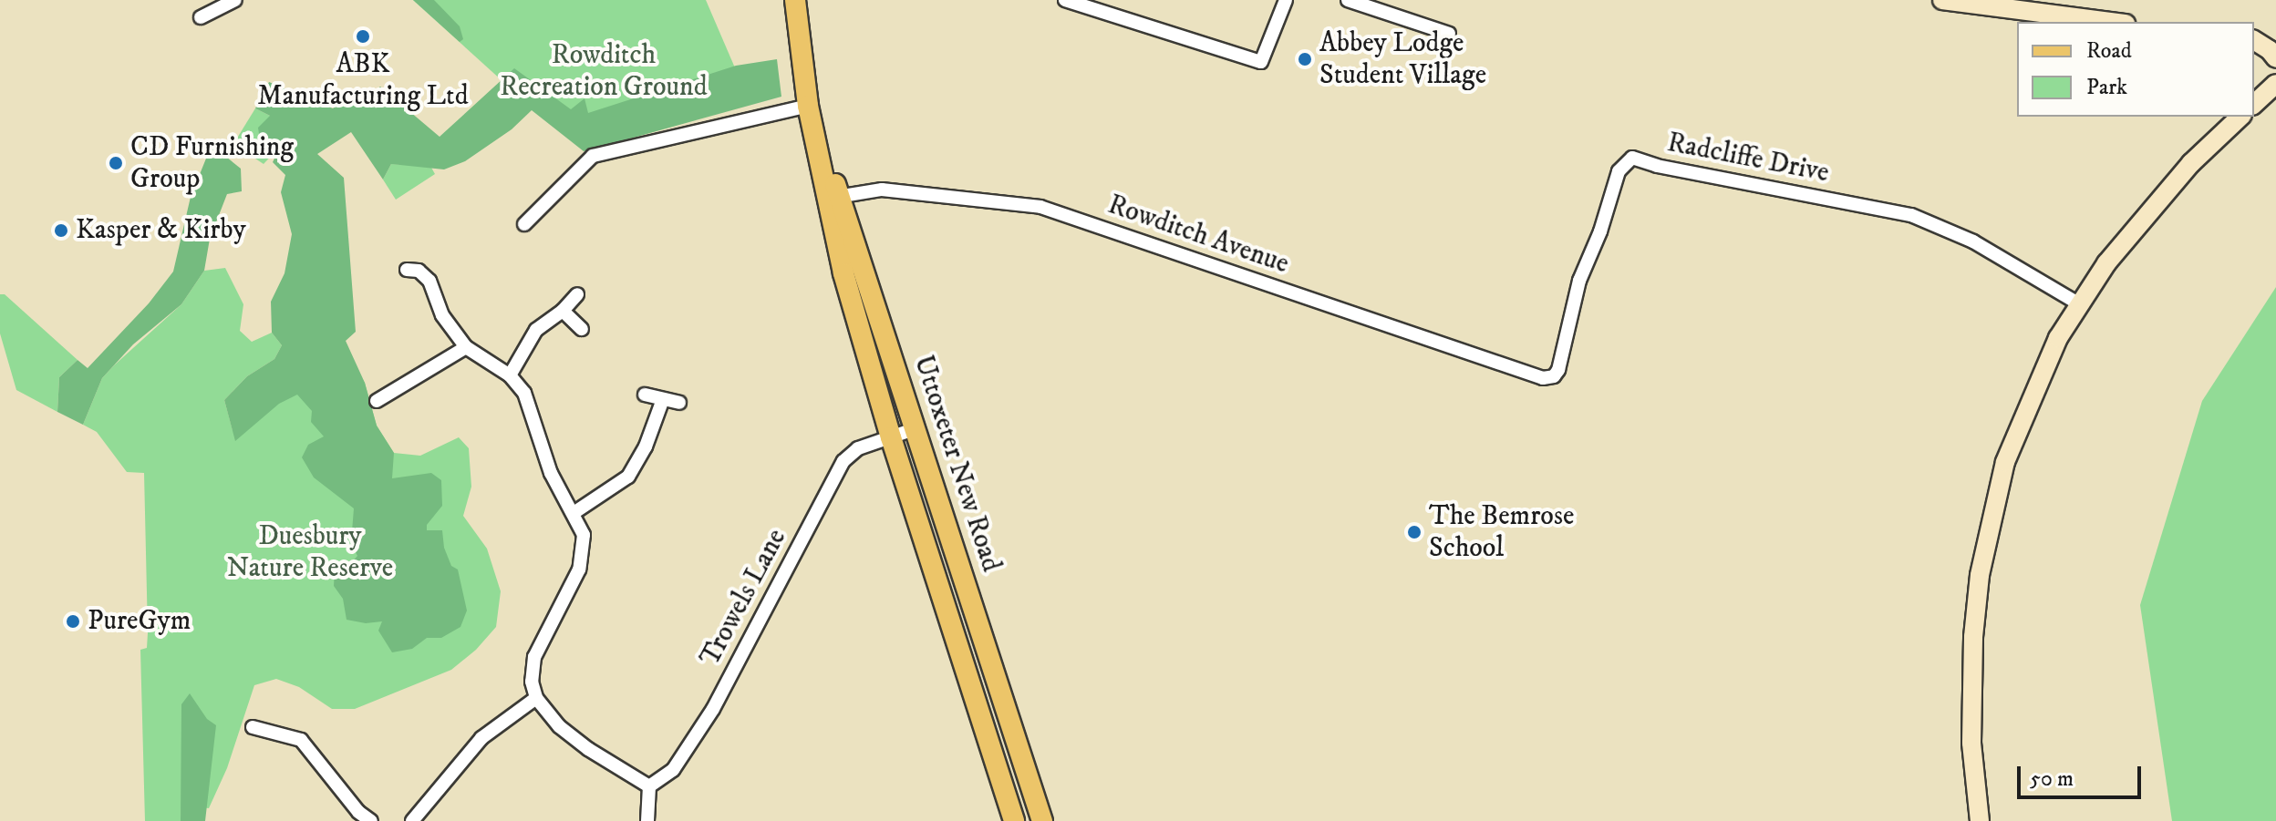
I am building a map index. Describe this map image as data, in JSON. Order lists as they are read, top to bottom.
{
  "streets": {
    "main road": ["Uttoxeter New Road"],
    "street": ["Radcliffe Drive", "Rowditch Avenue", "Trowels Lane"]
  },
  "crossings": [
    ["Radcliffe Drive", "Rowditch Avenue"],
    ["Rowditch Avenue", "Uttoxeter New Road"],
    ["Uttoxeter New Road", "Trowels Lane"]
  ],
  "parks": ["Rowditch Recreation Ground", "Duesbury Nature Reserve"],
  "places": [
    "ABK Manufacturing Ltd",
    "Abbey Lodge Student Village",
    "CD Furnishing Group",
    "Kasper & Kirby",
    "The Bemrose School",
    "PureGym"
  ],
  "legend": ["Road", "Park"],
  "scale_bar": "50 m"
}
